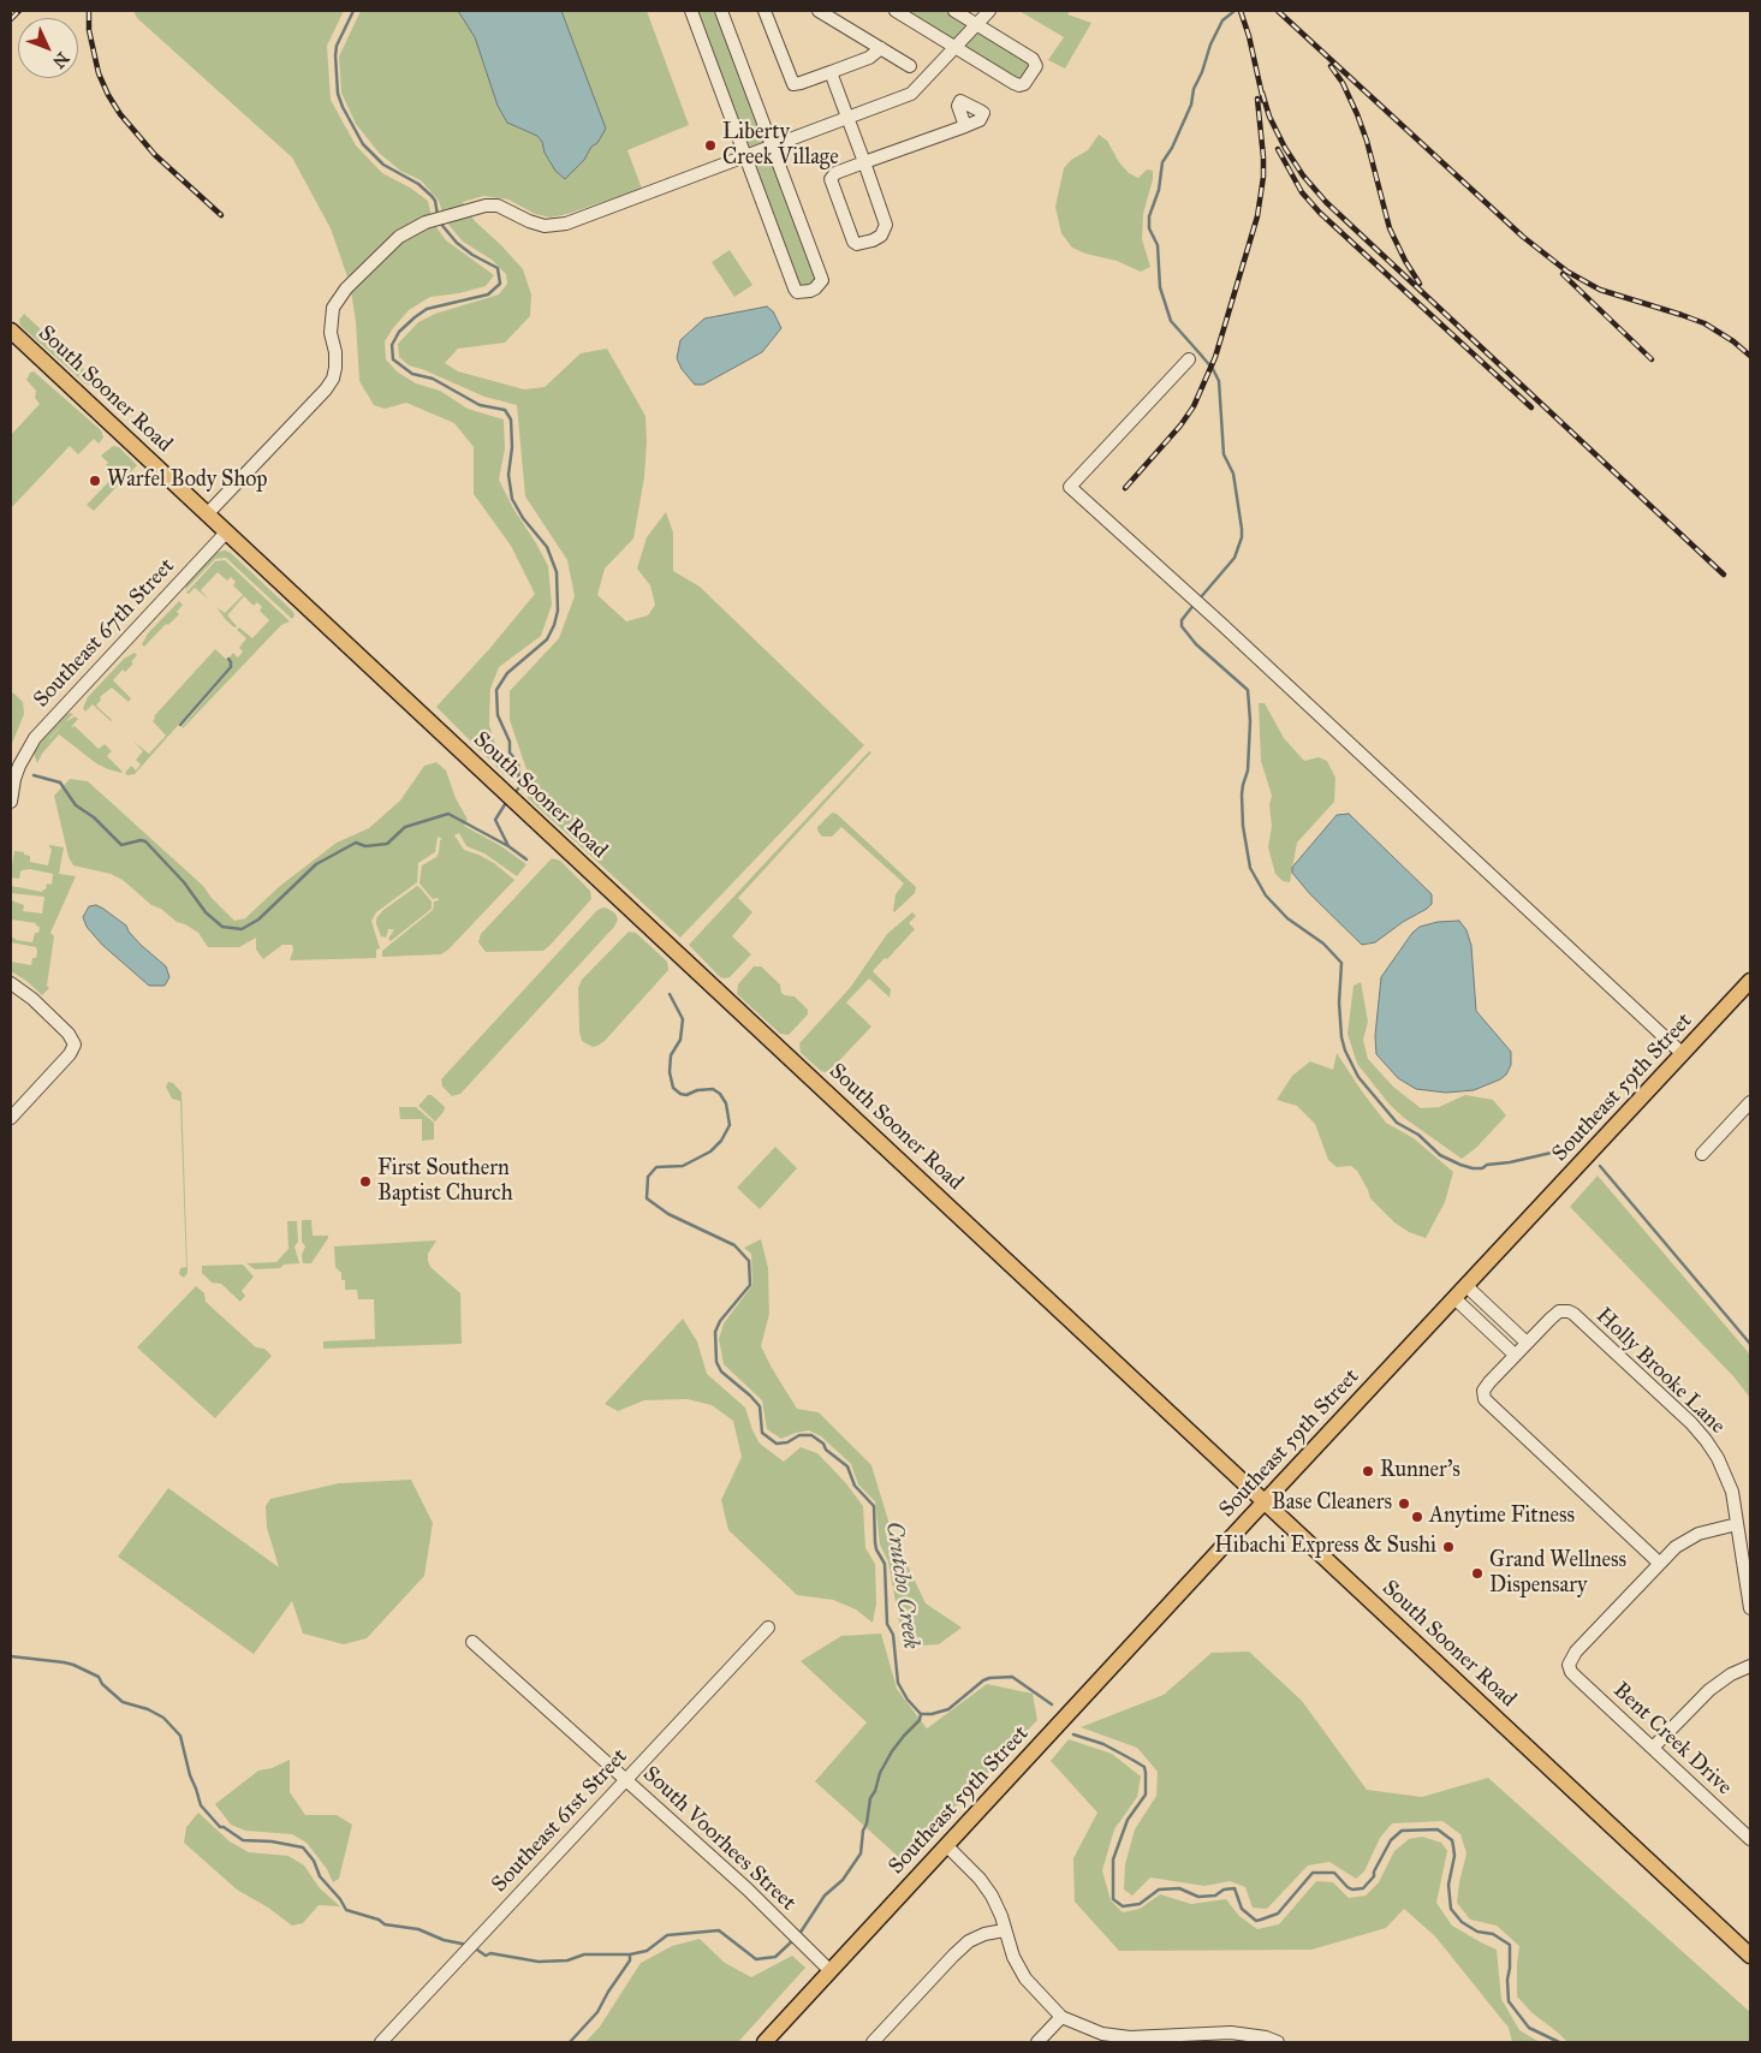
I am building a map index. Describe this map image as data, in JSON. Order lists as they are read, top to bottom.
{
  "streets": {
    "main road": ["South Sooner Road", "Southeast 59th Street"],
    "street": [
      "Southeast 67th Street",
      "Holly Brooke Lane",
      "Bent Creek Drive",
      "Southeast 61st Street",
      "South Voorhees Street"
    ]
  },
  "crossings": [
    ["South Sooner Road", "Southeast 67th Street"],
    ["South Sooner Road", "Southeast 59th Street"],
    ["Southeast 59th Street", "South Voorhees Street"],
    ["Southeast 61st Street", "South Voorhees Street"]
  ],
  "water": ["Crutcho Creek"],
  "places": [
    "Liberty Creek Village",
    "Warfel Body Shop",
    "First Southern Baptist Church",
    "Runner's",
    "Base Cleaners",
    "Anytime Fitness",
    "Hibachi Express & Sushi",
    "Grand Wellness Dispensary"
  ],
  "north": "bottom right"
}
